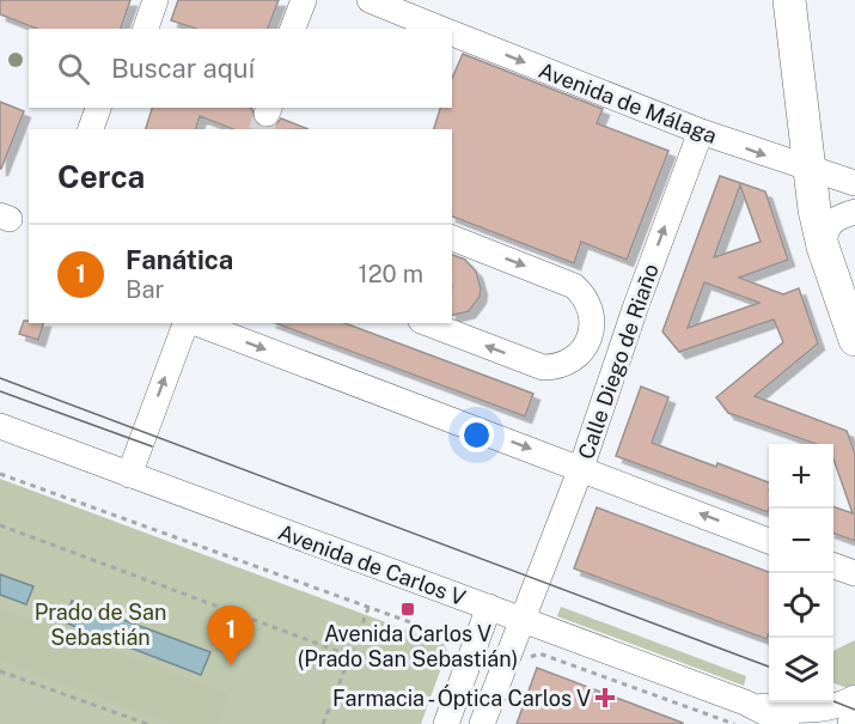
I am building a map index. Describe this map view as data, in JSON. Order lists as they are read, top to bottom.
{
  "streets": {
    "street": ["Avenida de Málaga", "Calle Diego de Riaño", "Avenida de Carlos V"]
  },
  "crossings": [
    ["Avenida de Málaga", "Calle Diego de Riaño"],
    ["Calle Diego de Riaño", "Avenida de Carlos V"]
  ],
  "one_way": ["Avenida de Málaga", "Calle Diego de Riaño"],
  "parks": ["Prado de San Sebastián"],
  "places": {
    "transit": ["Avenida Carlos V (Prado San Sebastián)"],
    "health": ["Farmacia - Óptica Carlos V"]
  },
  "page": {
    "search": "Buscar aquí",
    "heading": "Cerca",
    "list": [
      {
        "mark": "1",
        "name": "Fanática",
        "note": "Bar",
        "value": "120 m"
      }
    ],
    "map_buttons": ["+", "−"],
    "pins": "1"
  }
}
